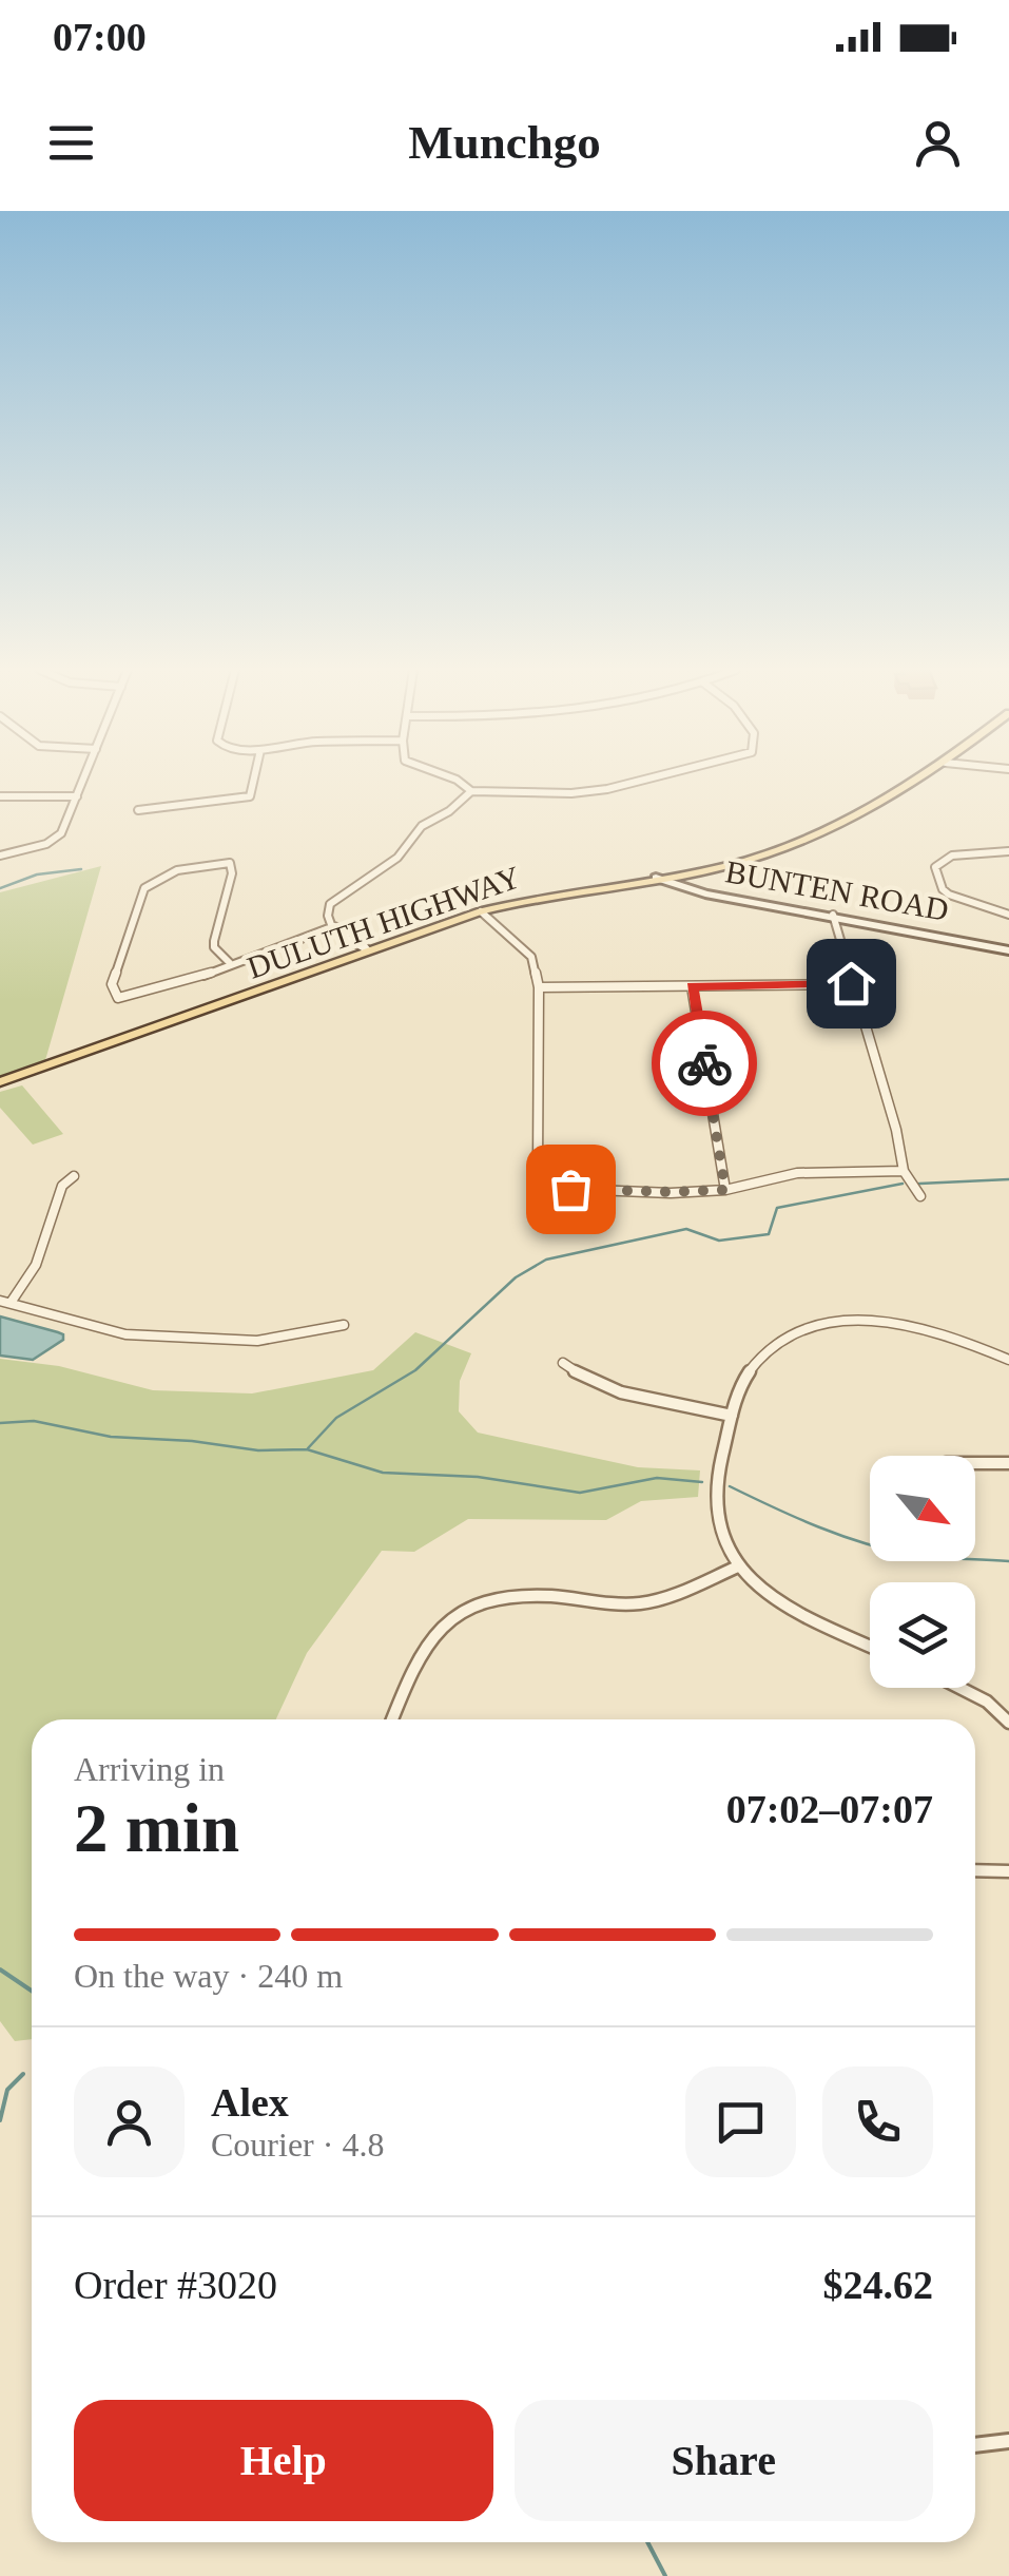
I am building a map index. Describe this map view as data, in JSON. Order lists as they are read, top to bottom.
{
  "streets": {
    "main road": ["DULUTH HIGHWAY"],
    "street": ["BUNTEN ROAD"]
  },
  "crossings": [
    ["BUNTEN ROAD", "DULUTH HIGHWAY"]
  ],
  "north": "bottom right",
  "page": {
    "status": "07:00",
    "header": "Munchgo",
    "heading": ["2 min", "Arriving in", "07:02–07:07"],
    "panel": [
      "Alex",
      "Courier · 4.8",
      "Order #3020",
      "$24.62"
    ],
    "bar": "On the way · 240 m",
    "buttons": ["Help", "Share"]
  }
}
